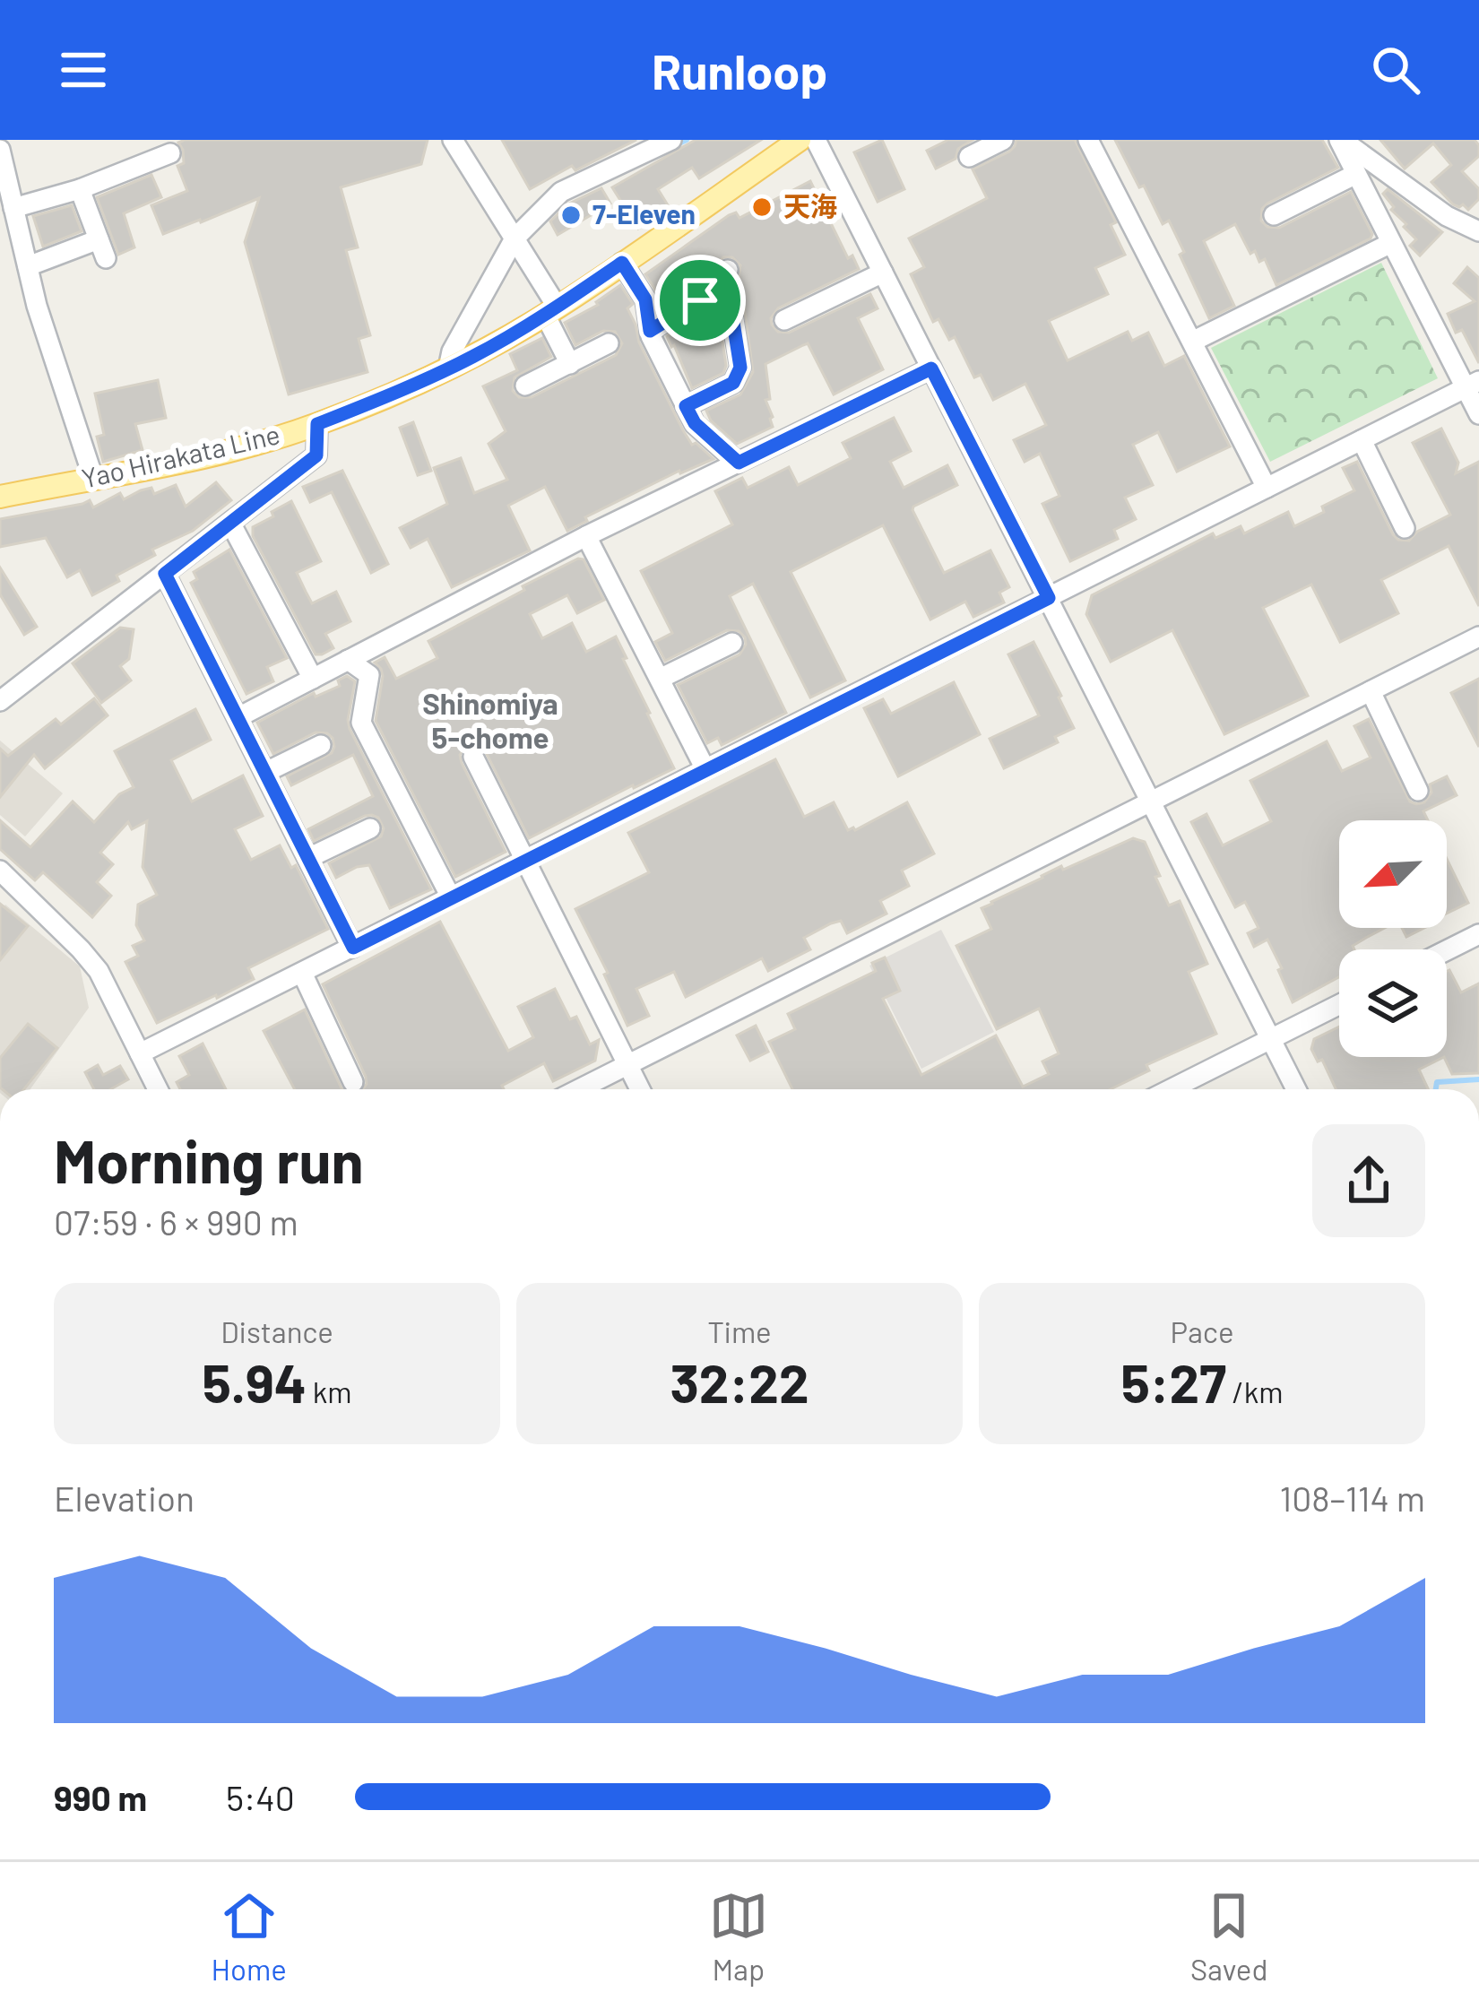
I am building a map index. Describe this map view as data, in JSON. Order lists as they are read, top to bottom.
{
  "streets": {
    "main road": ["Yao Hirakata Line"]
  },
  "districts": ["Shinomiya 5-chome"],
  "places": ["天海", "7-Eleven"],
  "north": "bottom left",
  "page": {
    "header": "Runloop",
    "heading": ["Morning run", "07:59 · 6 × 990 m"],
    "stats": [
      ["Distance", "5.94 km"],
      ["Time", "32:22"],
      ["Pace", "5:27 /km"]
    ],
    "chart": ["Elevation", "108–114 m"],
    "list": [
      {
        "name": "990 m",
        "note": "5:40"
      }
    ],
    "tabs": ["Home", "Map", "Saved"]
  }
}
